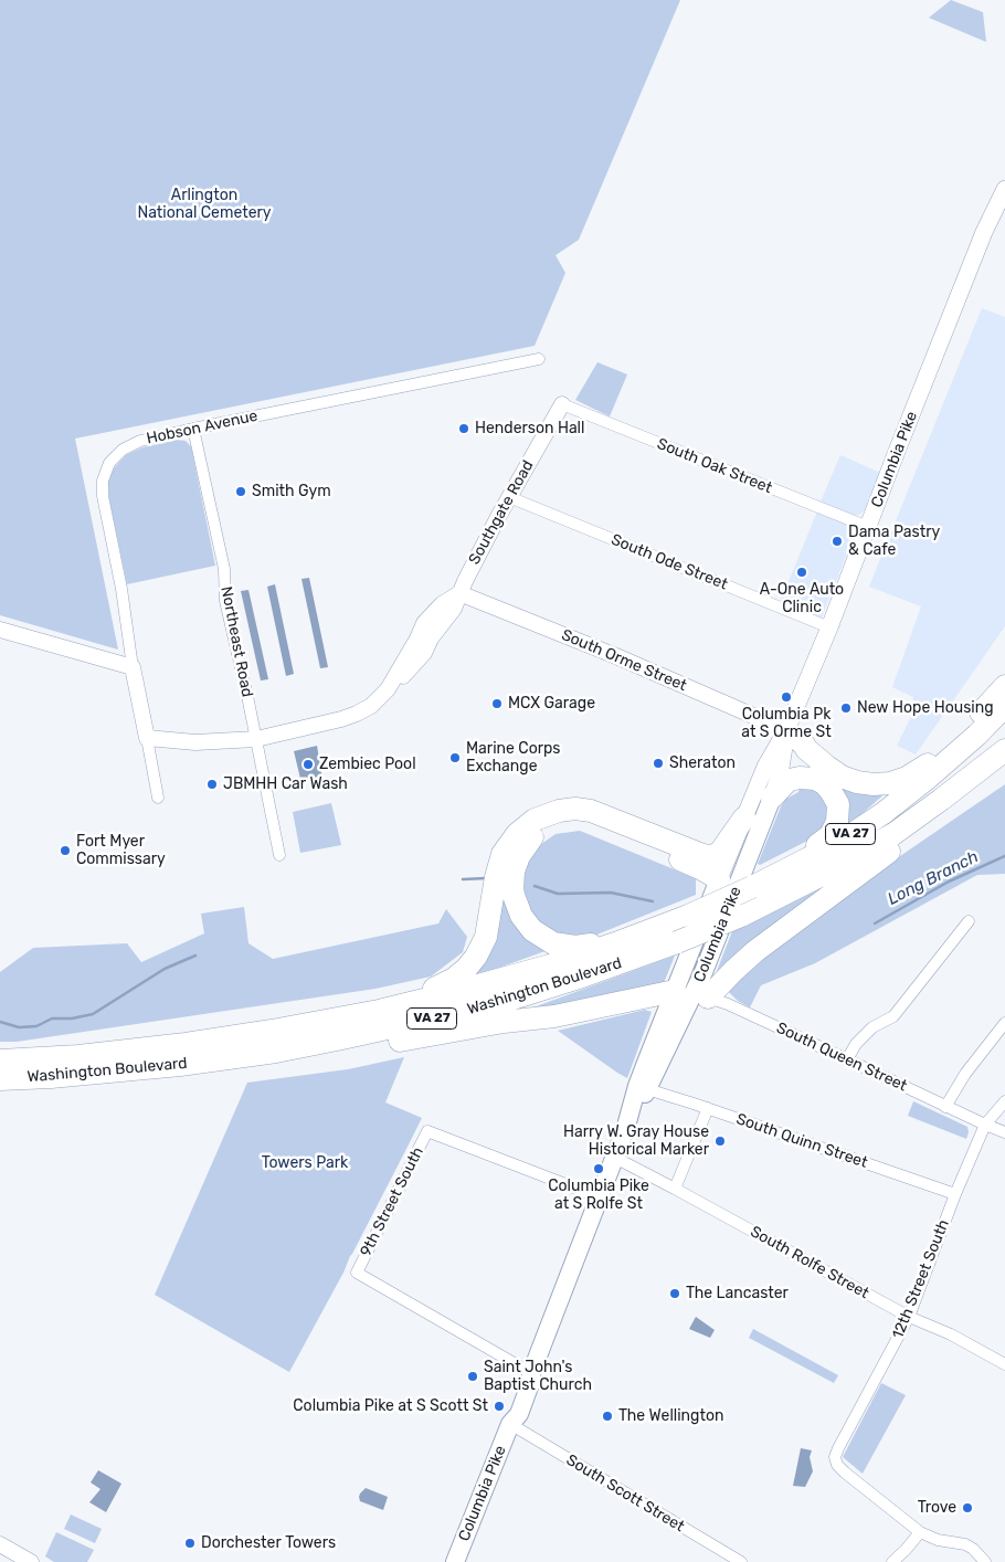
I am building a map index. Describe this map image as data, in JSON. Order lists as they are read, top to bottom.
{
  "streets": {
    "highway": ["VA 27", "Washington Boulevard"],
    "main road": ["Columbia Pike"],
    "street": [
      "Hobson Avenue",
      "South Oak Street",
      "Southgate Road",
      "South Ode Street",
      "Northeast Road",
      "South Orme Street",
      "South Queen Street",
      "South Quinn Street",
      "9th Street South",
      "South Rolfe Street",
      "12th Street South",
      "South Scott Street"
    ]
  },
  "crossings": [
    ["Hobson Avenue", "Southgate Road"],
    ["Hobson Avenue", "Northeast Road"],
    ["Columbia Pike", "South Oak Street"],
    ["Columbia Pike", "South Ode Street"],
    ["Columbia Pike", "South Orme Street"],
    ["Columbia Pike", "South Queen Street"],
    ["Columbia Pike", "South Quinn Street"],
    ["Columbia Pike", "9th Street South"],
    ["Columbia Pike", "South Rolfe Street"],
    ["Columbia Pike", "South Scott Street"],
    ["South Oak Street", "Southgate Road"],
    ["Southgate Road", "South Ode Street"],
    ["Southgate Road", "Northeast Road"],
    ["Southgate Road", "South Orme Street"],
    ["VA 27", "Washington Boulevard"],
    ["South Queen Street", "12th Street South"],
    ["South Quinn Street", "12th Street South"],
    ["South Rolfe Street", "12th Street South"]
  ],
  "water": ["Long Branch"],
  "parks": ["Arlington National Cemetery", "Towers Park"],
  "places": [
    "Henderson Hall",
    "Smith Gym",
    "Dama Pastry & Cafe",
    "A-One Auto Clinic",
    "Columbia Pk at S Orme St",
    "MCX Garage",
    "New Hope Housing",
    "Marine Corps Exchange",
    "Sheraton",
    "Zembiec Pool",
    "JBMHH Car Wash",
    "Fort Myer Commissary",
    "Harry W. Gray House Historical Marker",
    "Columbia Pike at S Rolfe St",
    "The Lancaster",
    "Saint John's Baptist Church",
    "Columbia Pike at S Scott St",
    "The Wellington",
    "Trove",
    "Dorchester Towers"
  ]
}
